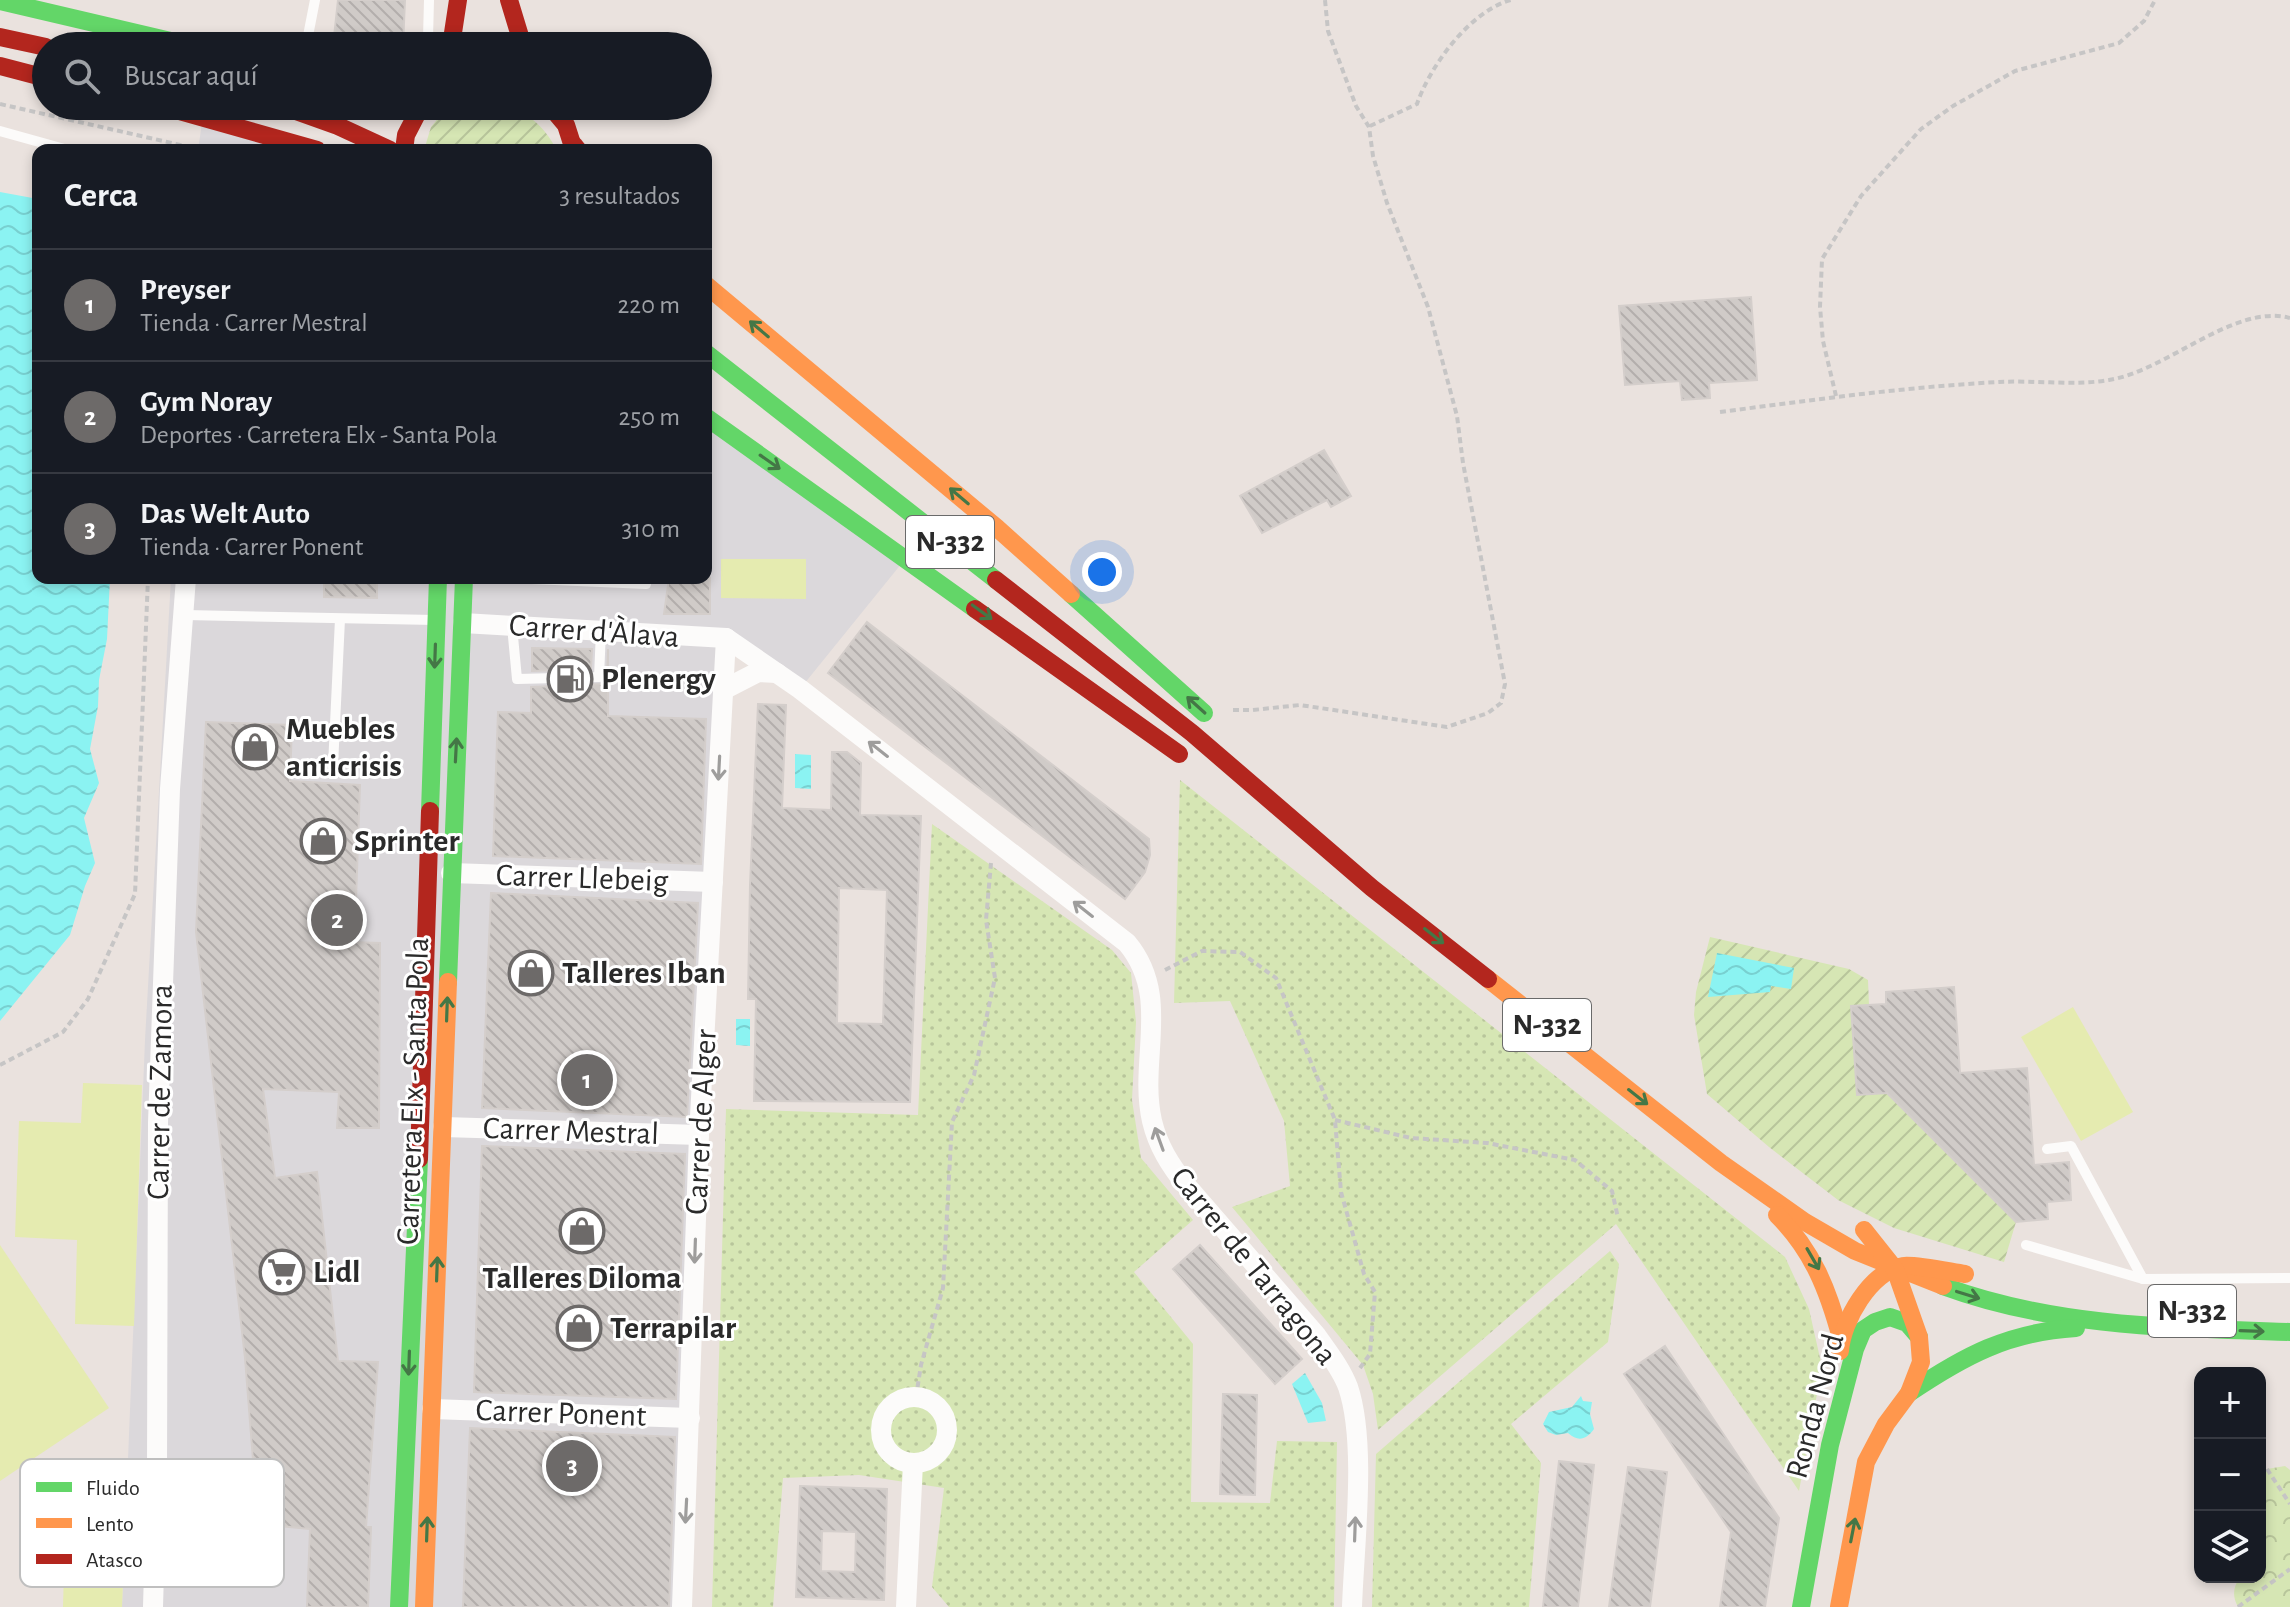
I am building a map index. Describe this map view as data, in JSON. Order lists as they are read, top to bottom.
{
  "streets": {
    "main road": ["N-332", "Carretera Elx - Santa Pola", "Ronda Nord"],
    "street": [
      "Carrer d'Àlava",
      "Carrer Llebeig",
      "Carrer de Zamora",
      "Carrer de Alger",
      "Carrer Mestral",
      "Carrer de Tarragona",
      "Carrer Ponent"
    ]
  },
  "crossings": [
    ["Carrer d'Àlava", "Carretera Elx - Santa Pola"],
    ["Carrer d'Àlava", "Carrer de Alger"],
    ["Carrer d'Àlava", "Carrer de Tarragona"],
    ["Carrer Llebeig", "Carretera Elx - Santa Pola"],
    ["Carrer Llebeig", "Carrer de Alger"],
    ["Carretera Elx - Santa Pola", "Carrer Mestral"],
    ["Carretera Elx - Santa Pola", "Carrer Ponent"],
    ["Carrer de Alger", "Carrer Mestral"],
    ["Carrer de Alger", "Carrer de Tarragona"],
    ["Carrer de Alger", "Carrer Ponent"]
  ],
  "one_way": ["Carrer de Alger", "Carrer de Tarragona"],
  "places": {
    "fuel station": ["Plenergy"],
    "shop": [
      "Muebles anticrisis",
      "Sprinter",
      "Talleres Iban",
      "Talleres Diloma",
      "Terrapilar"
    ],
    "supermarket": ["Lidl"]
  },
  "legend": ["Fluido", "Lento", "Atasco"],
  "page": {
    "search": "Buscar aquí",
    "heading": ["Cerca", "3 resultados"],
    "list": [
      {
        "mark": "1",
        "name": "Preyser",
        "note": "Tienda · Carrer Mestral",
        "value": "220 m"
      },
      {
        "mark": "2",
        "name": "Gym Noray",
        "note": "Deportes · Carretera Elx - Santa Pola",
        "value": "250 m"
      },
      {
        "mark": "3",
        "name": "Das Welt Auto",
        "note": "Tienda · Carrer Ponent",
        "value": "310 m"
      }
    ],
    "pins": ["2", "1", "3"],
    "map_buttons": ["+", "−"]
  }
}
